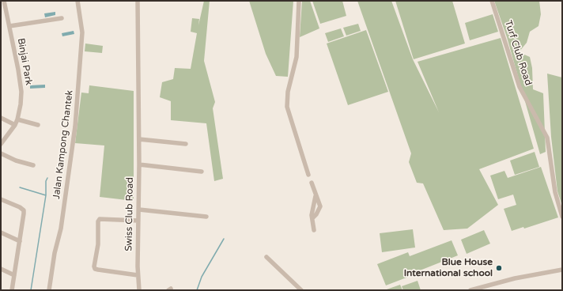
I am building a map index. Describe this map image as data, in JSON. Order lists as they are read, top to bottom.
{
  "streets": {
    "street": [
      "Turf Club Road",
      "Binjai Park",
      "Jalan Kampong Chantek",
      "Swiss Club Road"
    ]
  },
  "places": ["Blue House International school"]
}
